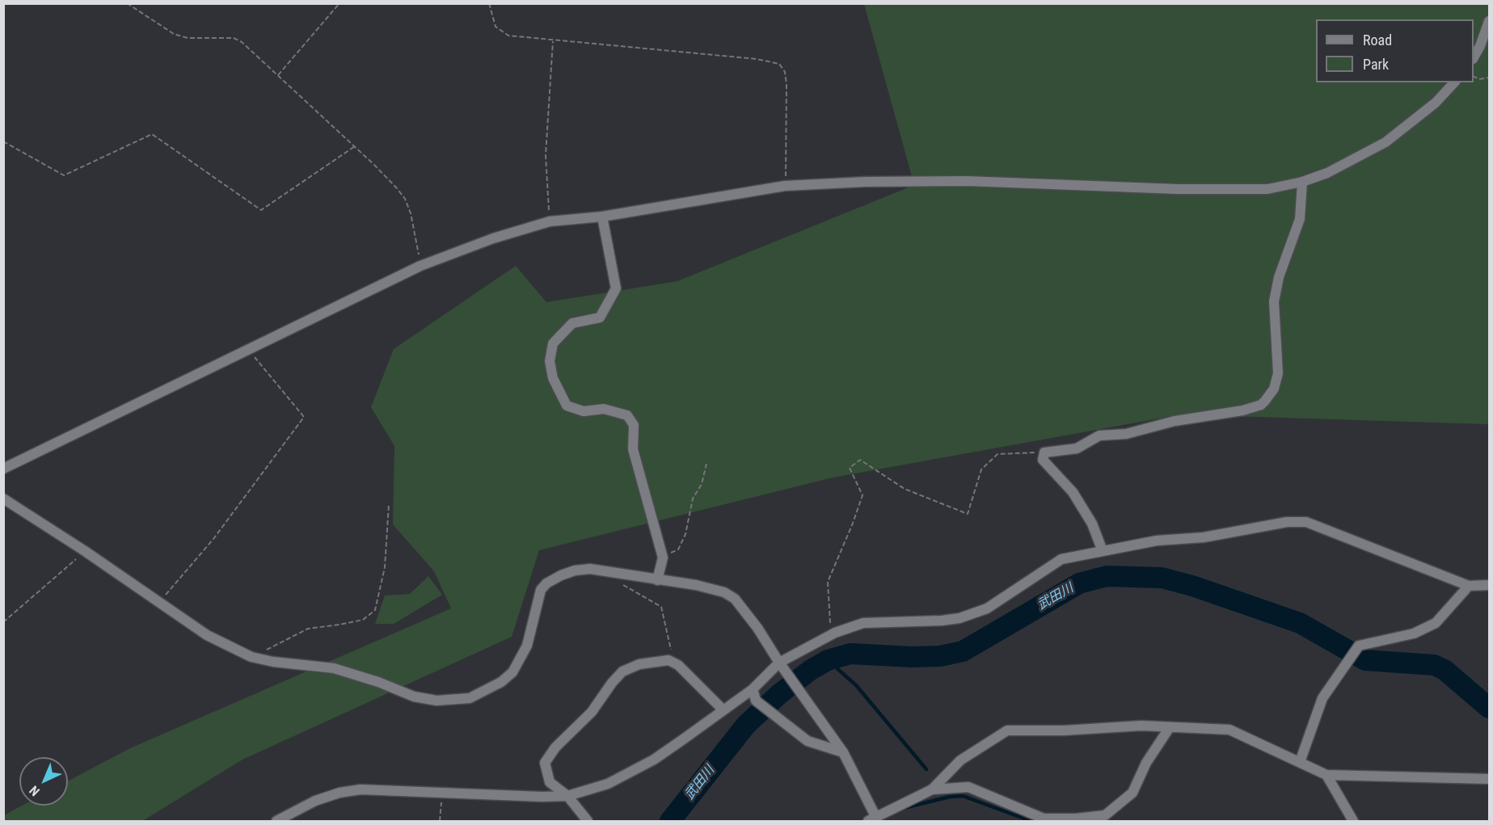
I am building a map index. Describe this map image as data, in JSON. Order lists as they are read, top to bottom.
{
  "water": ["武田川"],
  "legend": ["Road", "Park"],
  "north": "bottom left"
}
